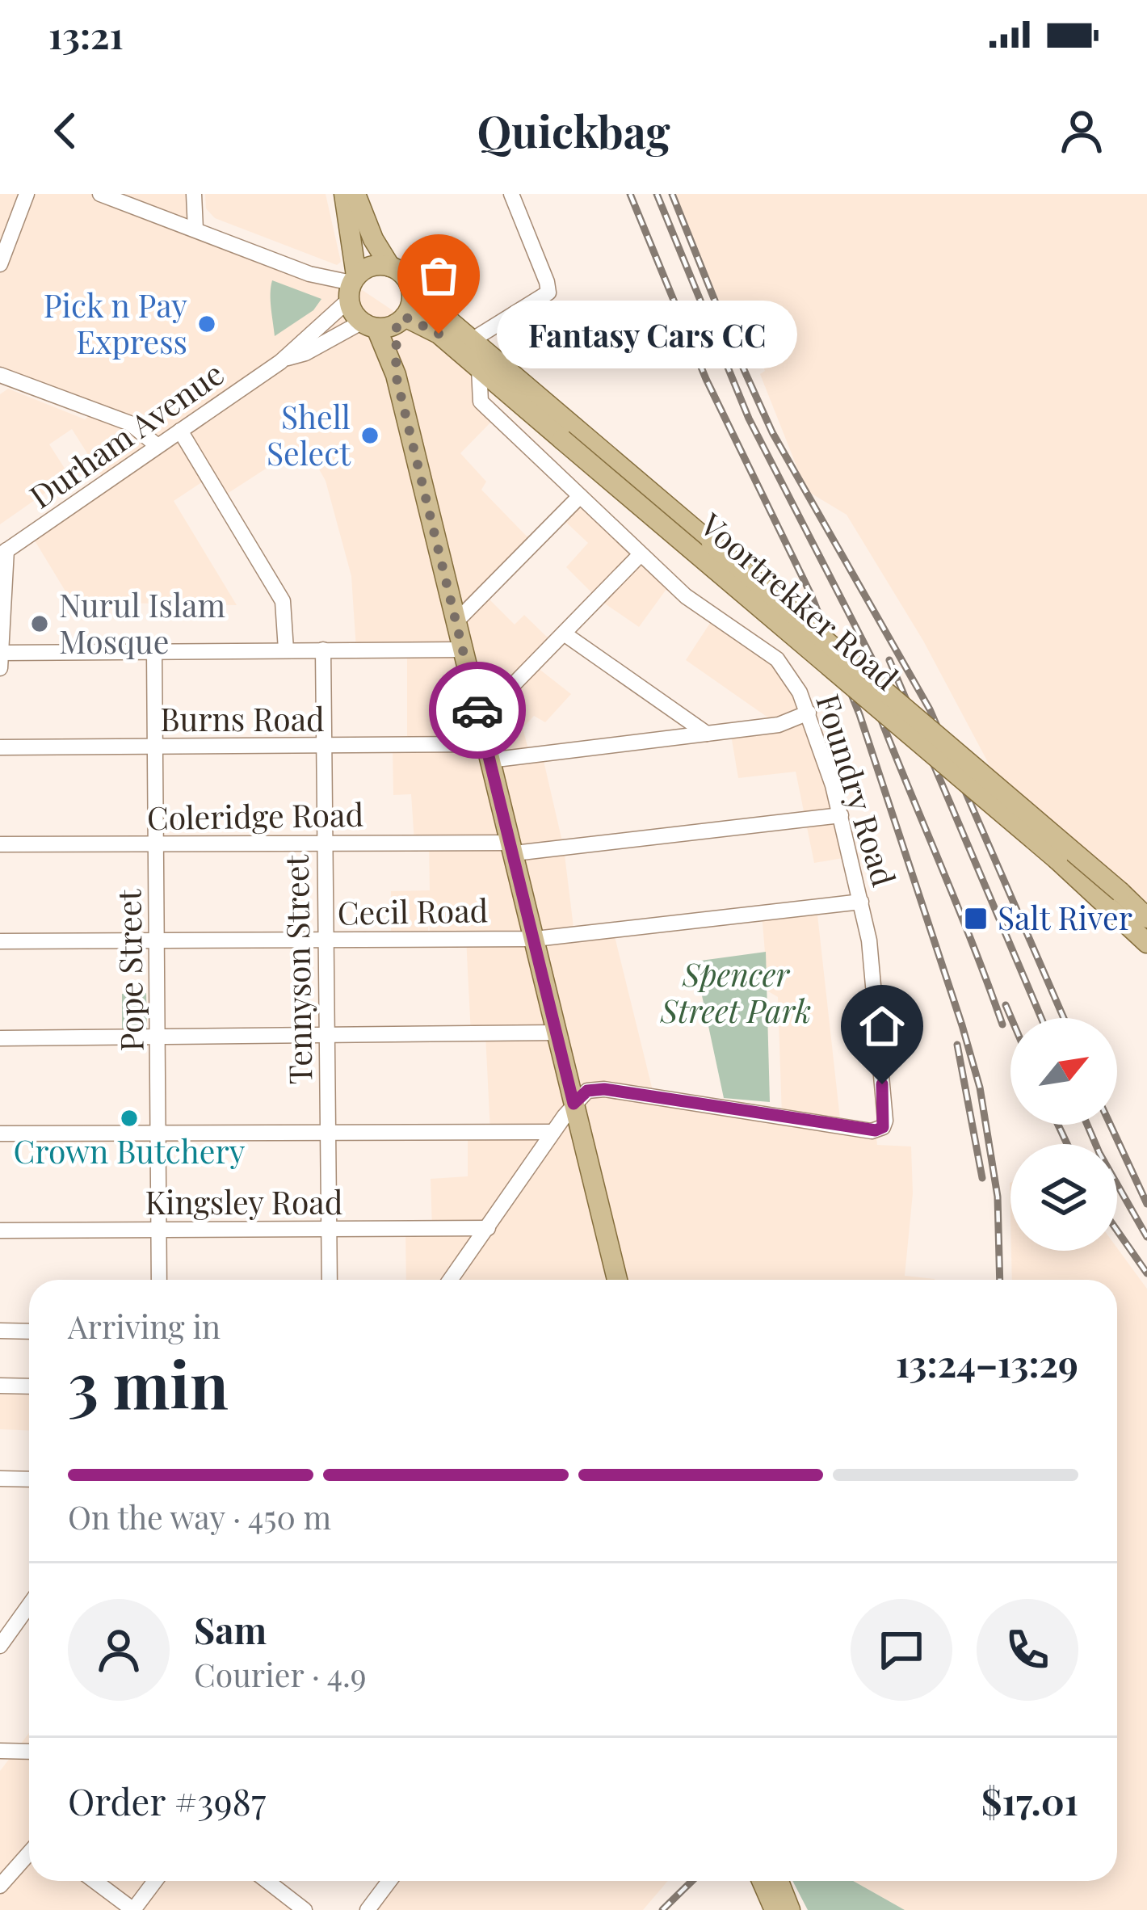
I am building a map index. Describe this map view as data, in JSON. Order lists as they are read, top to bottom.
{
  "streets": {
    "main road": ["Voortrekker Road"],
    "street": [
      "Durham Avenue",
      "Burns Road",
      "Foundry Road",
      "Coleridge Road",
      "Cecil Road",
      "Tennyson Street",
      "Pope Street",
      "Kingsley Road"
    ]
  },
  "crossings": [
    ["Durham Avenue", "Voortrekker Road"],
    ["Voortrekker Road", "Foundry Road"],
    ["Burns Road", "Foundry Road"],
    ["Burns Road", "Tennyson Street"],
    ["Burns Road", "Pope Street"],
    ["Foundry Road", "Coleridge Road"],
    ["Foundry Road", "Cecil Road"],
    ["Coleridge Road", "Tennyson Street"],
    ["Coleridge Road", "Pope Street"],
    ["Cecil Road", "Tennyson Street"],
    ["Cecil Road", "Pope Street"],
    ["Tennyson Street", "Kingsley Road"],
    ["Pope Street", "Kingsley Road"]
  ],
  "parks": ["Spencer Street Park"],
  "places": {
    "other": [
      "Pick n Pay Express",
      "Fantasy Cars CC",
      "Shell Select",
      "Nurul Islam Mosque",
      "Crown Butchery"
    ],
    "transit": ["Salt River"]
  },
  "north": "top right",
  "page": {
    "status": "13:21",
    "header": "Quickbag",
    "bubble": "Fantasy Cars CC",
    "heading": ["3 min", "Arriving in", "13:24–13:29"],
    "panel": [
      "Sam",
      "Courier · 4.9",
      "Order #3987",
      "$17.01"
    ],
    "bar": "On the way · 450 m"
  }
}
